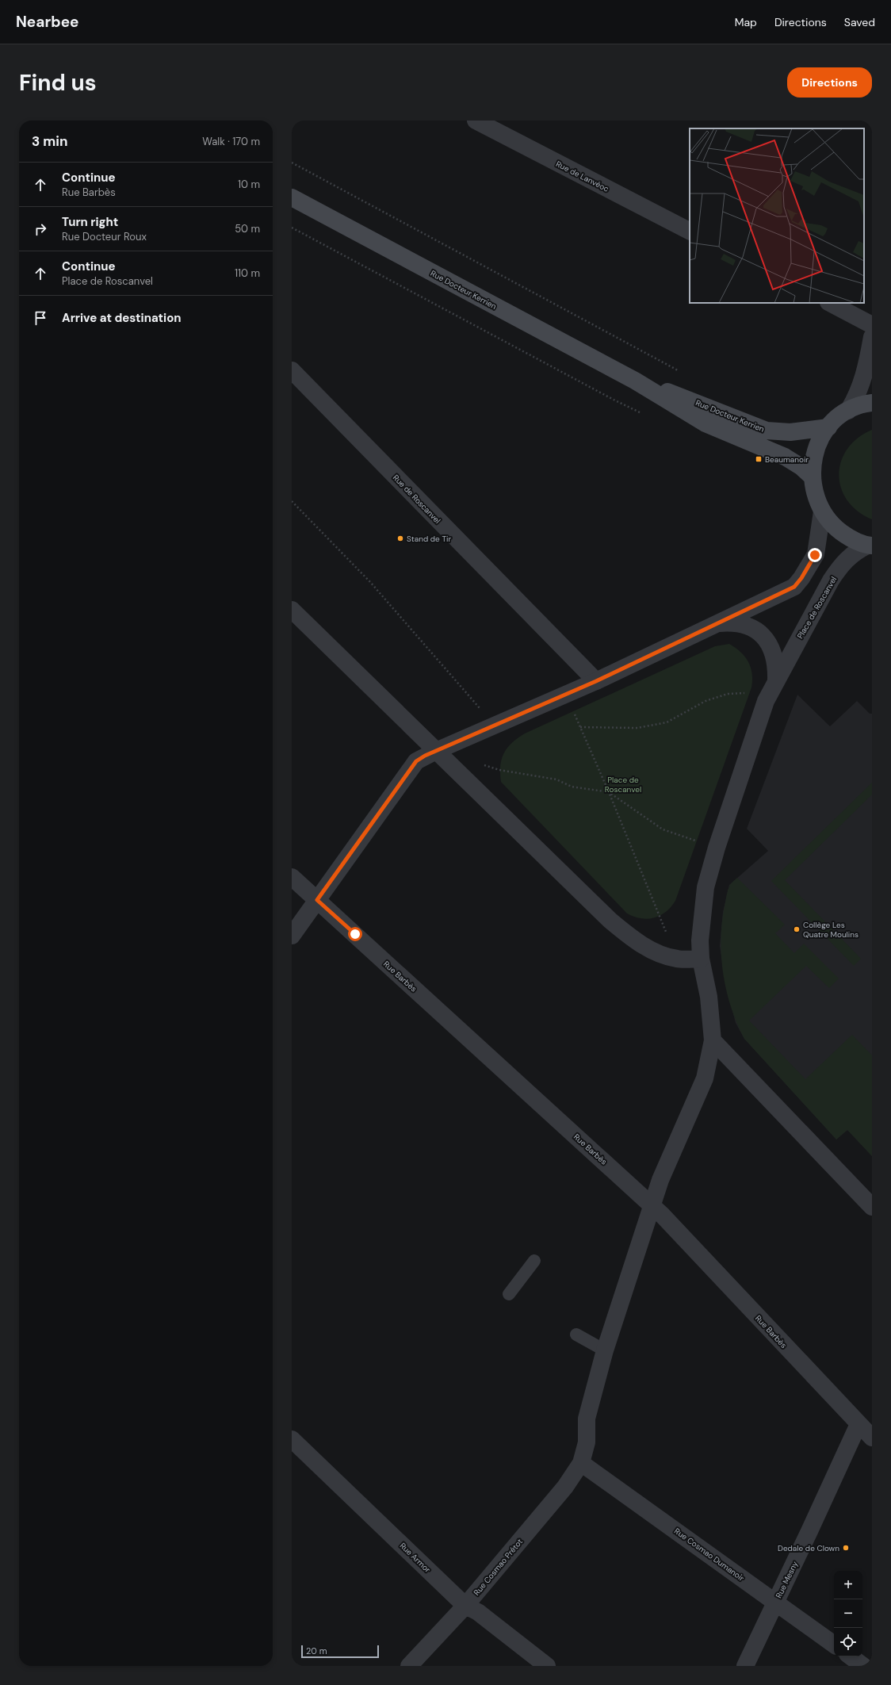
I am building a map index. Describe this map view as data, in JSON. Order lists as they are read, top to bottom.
{
  "streets": {
    "main road": ["Rue Docteur Kerrien"],
    "street": [
      "Rue de Lanvéoc",
      "Rue de Roscanvel",
      "Place de Roscanvel",
      "Rue Barbès",
      "Rue Cosmao Dumanoir",
      "Rue Armor",
      "Rue Cosmao Prétot",
      "Rue Mesny"
    ]
  },
  "crossings": [
    ["Rue de Roscanvel", "Place de Roscanvel"],
    ["Place de Roscanvel", "Rue Barbès"],
    ["Place de Roscanvel", "Rue Cosmao Prétot"],
    ["Rue Barbès", "Rue Cosmao Prétot"],
    ["Rue Barbès", "Rue Mesny"],
    ["Rue Cosmao Dumanoir", "Rue Cosmao Prétot"],
    ["Rue Cosmao Dumanoir", "Rue Mesny"],
    ["Rue Armor", "Rue Cosmao Prétot"]
  ],
  "parks": ["Place de Roscanvel"],
  "places": {
    "transit": ["Beaumanoir"],
    "other": ["Stand de Tir", "Collège Les Quatre Moulins", "Dedale de Clown"]
  },
  "scale_bar": "20 m",
  "page": {
    "header": "Nearbee",
    "nav": ["Map", "Directions", "Saved"],
    "buttons": "Directions",
    "title": "Find us",
    "heading": ["3 min", "Walk · 170 m"],
    "list": [
      ["Continue", "Rue Barbès", "10 m"],
      ["Turn right", "Rue Docteur Roux", "50 m"],
      ["Continue", "Place de Roscanvel", "110 m"],
      "Arrive at destination"
    ],
    "map_buttons": ["+", "−"],
    "scale": "20 m"
  }
}
